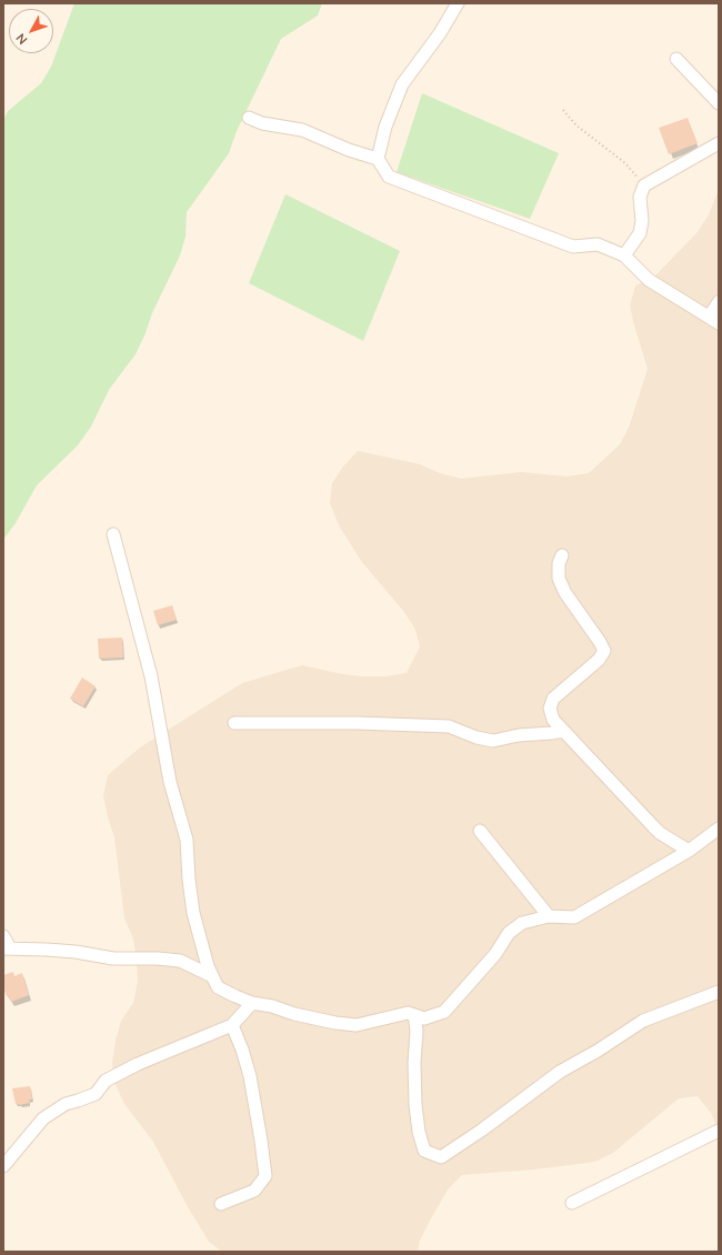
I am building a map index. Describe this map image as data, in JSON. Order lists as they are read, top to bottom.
{
  "north": "bottom left"
}
